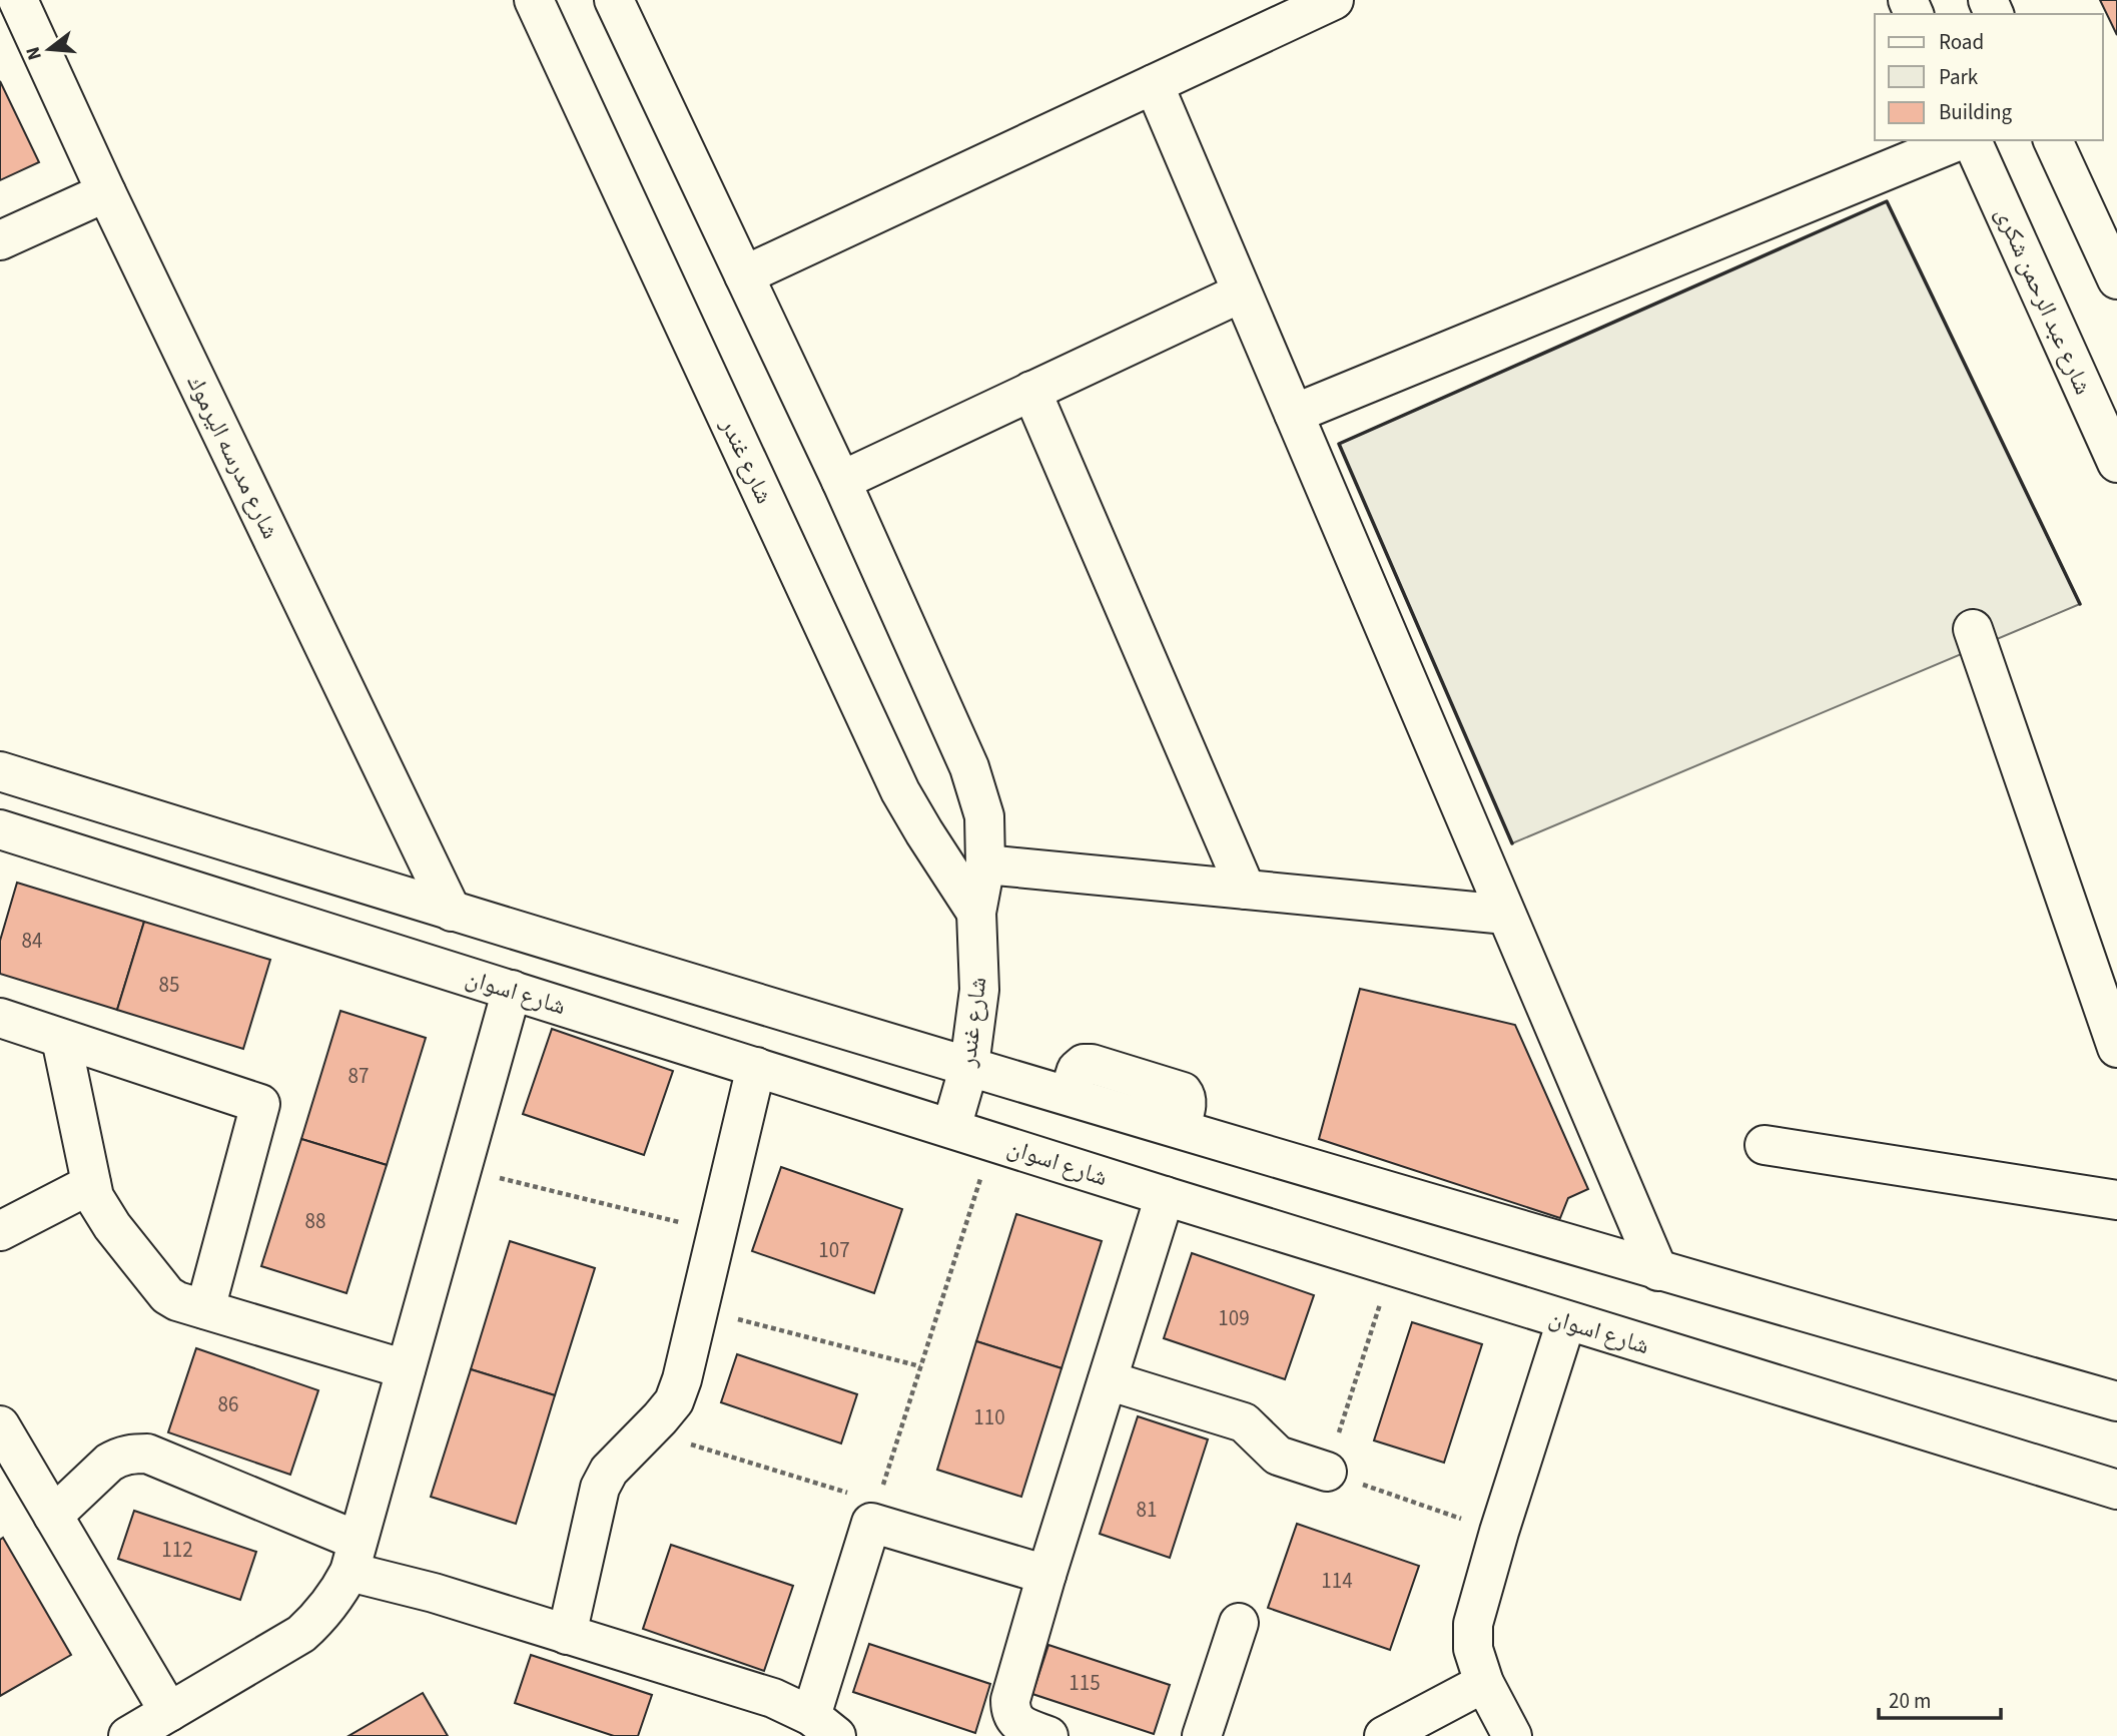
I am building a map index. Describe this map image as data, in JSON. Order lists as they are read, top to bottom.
{
  "streets": {
    "street": [
      "شارع عبد الرحمن شكرى",
      "شارع مدرسه اليرموك",
      "شارع غندر",
      "شارع اسوان"
    ]
  },
  "crossings": [
    ["شارع غندر", "شارع اسوان"]
  ],
  "house_numbers": [
    "84",
    "85",
    "87",
    "88",
    "107",
    "109",
    "86",
    "110",
    "81",
    "112",
    "114",
    "115"
  ],
  "legend": ["Road", "Park", "Building"],
  "scale_bar": "20 m",
  "north": "left"
}
